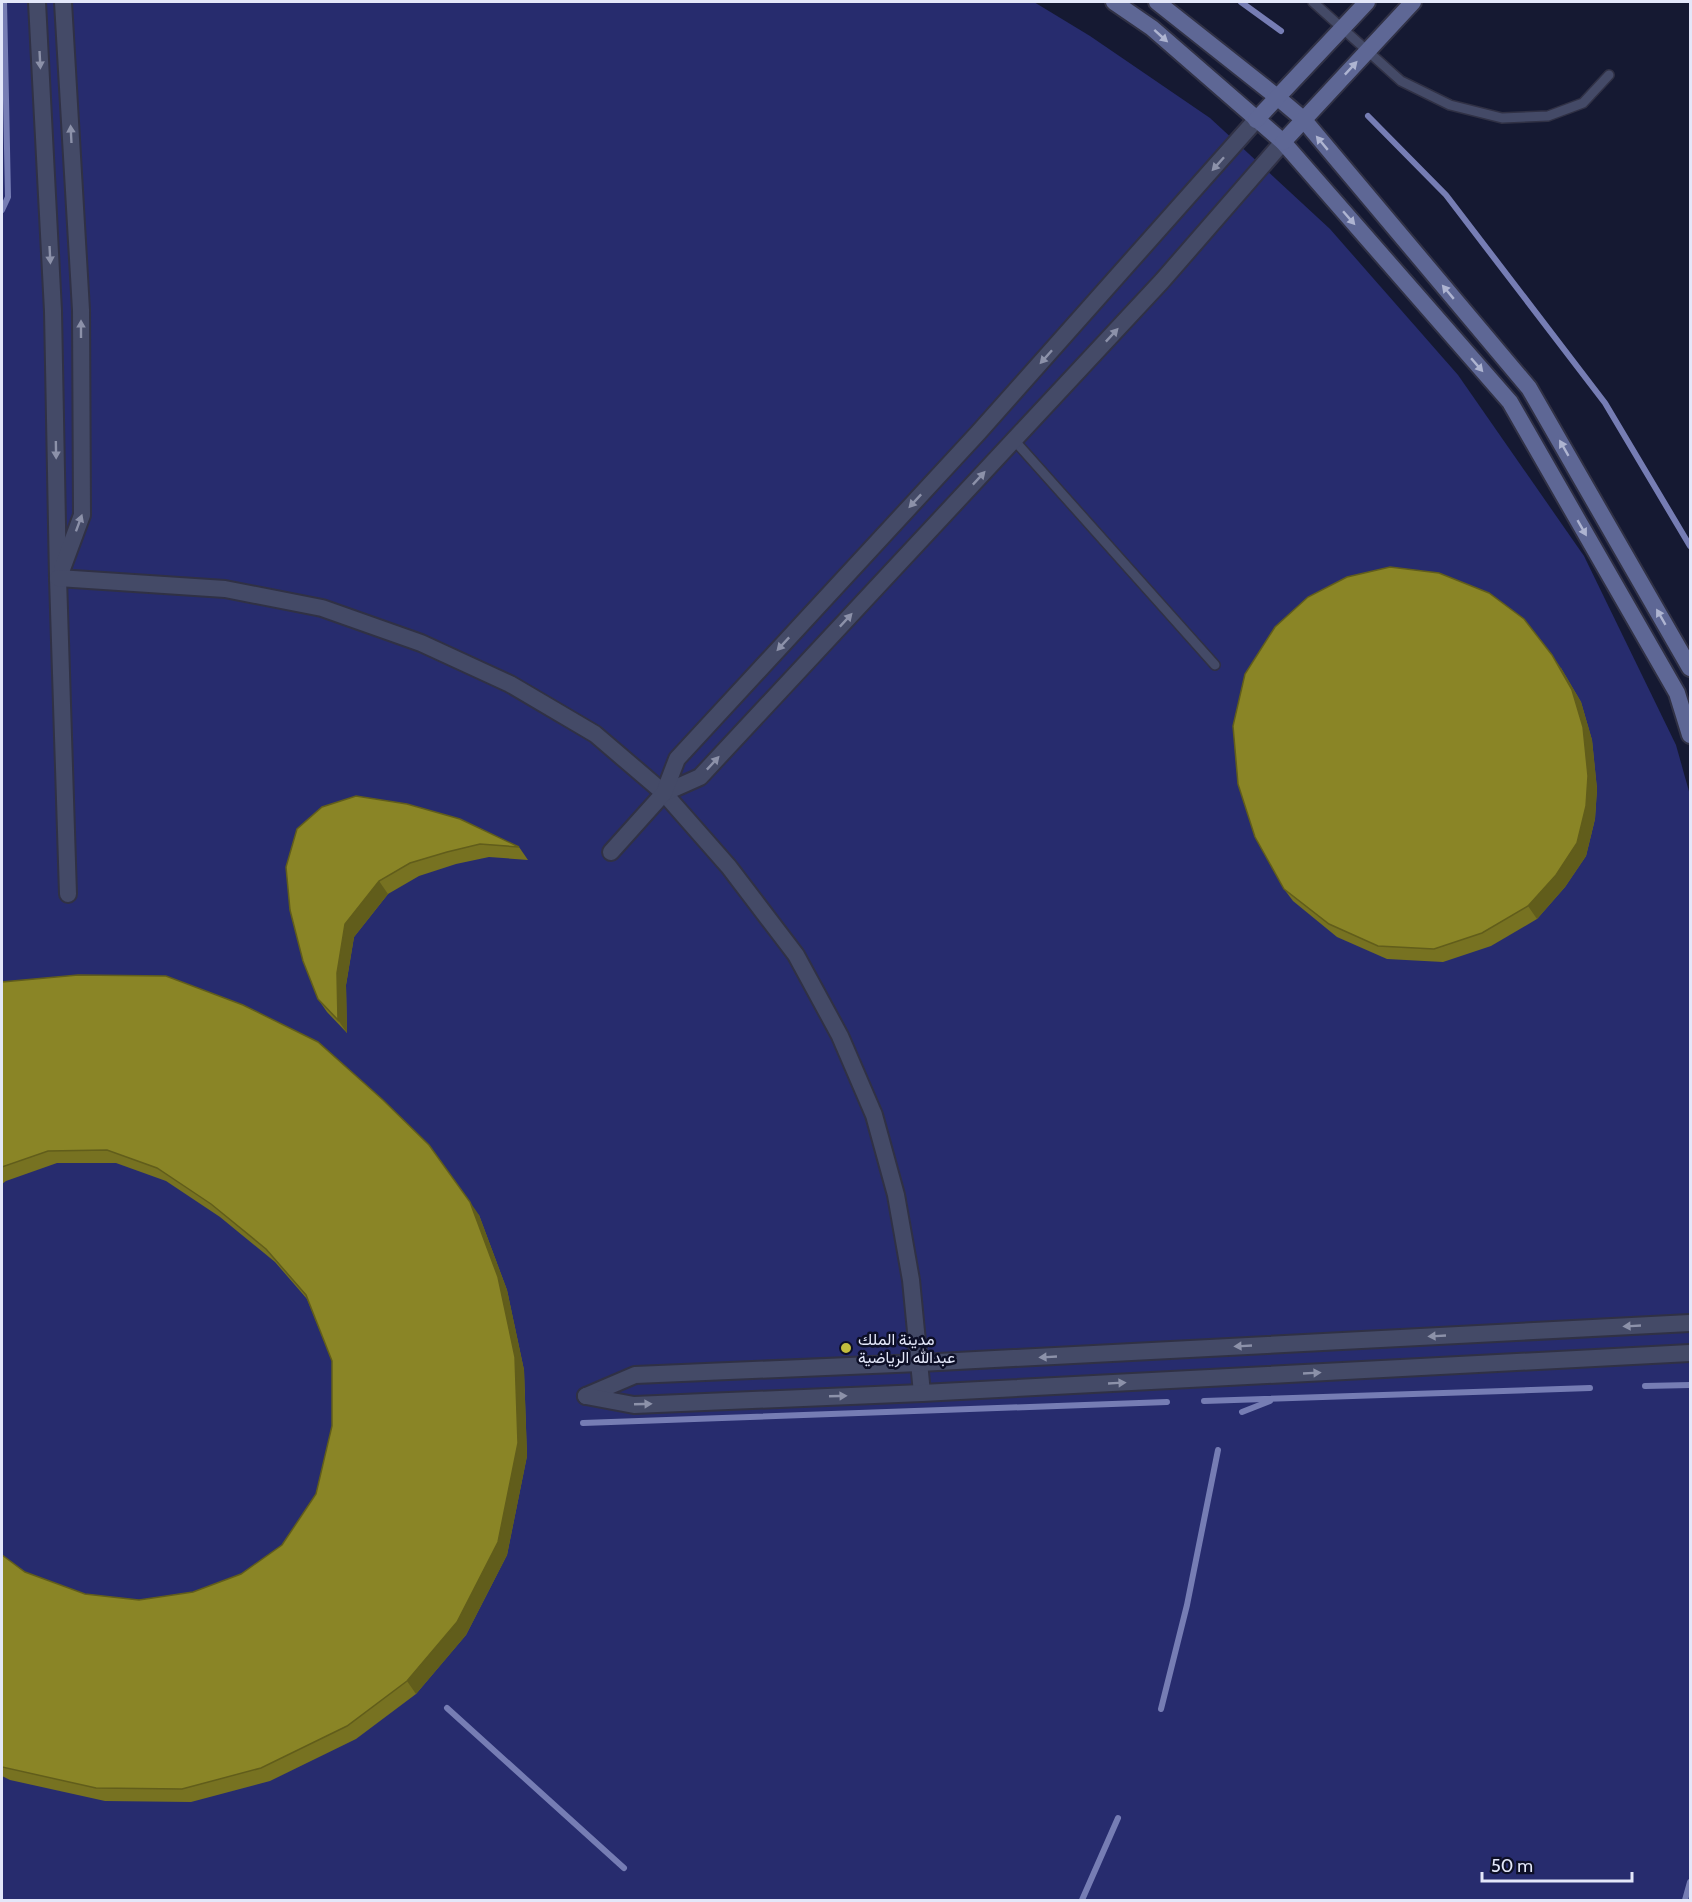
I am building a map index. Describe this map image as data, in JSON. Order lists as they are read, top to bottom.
{
  "places": ["مدينة الملك عبدالله الرياضية"],
  "scale_bar": "50 m"
}
